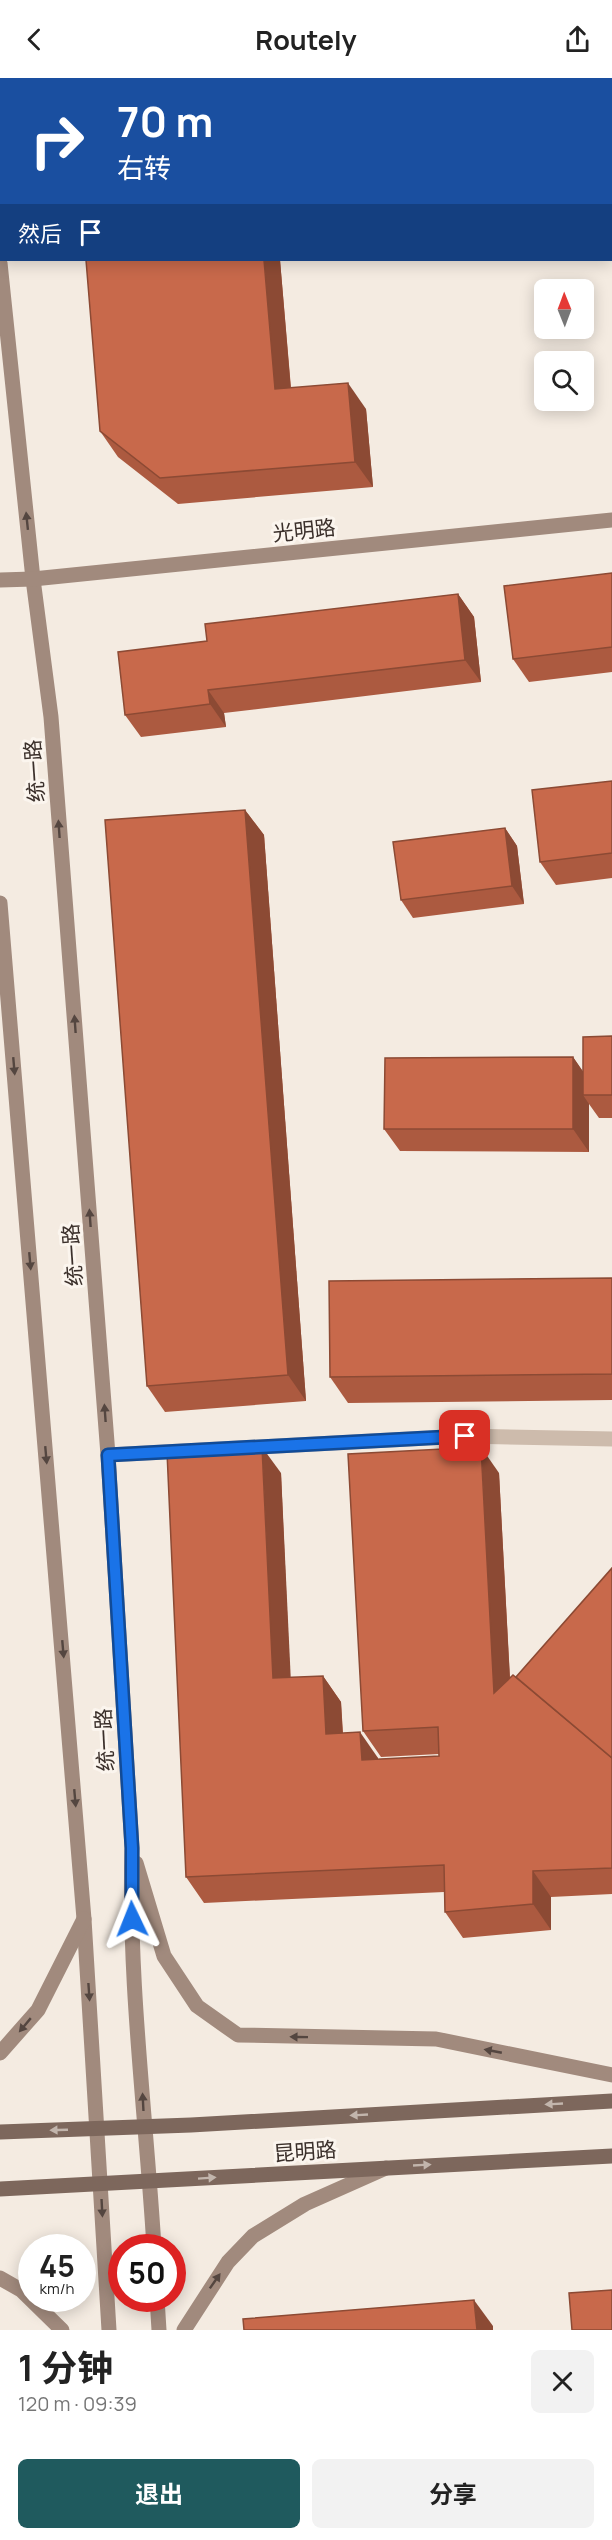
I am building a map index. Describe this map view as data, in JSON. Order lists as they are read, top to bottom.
{
  "streets": {
    "main road": ["光明路", "统一路", "昆明路"]
  },
  "crossings": [
    ["光明路", "统一路"],
    ["统一路", "昆明路"]
  ],
  "north": "top",
  "page": {
    "header": "Routely",
    "turn": ["70 m", "右转"],
    "then": "然后",
    "speed": "45 km/h",
    "limit": "50",
    "heading": ["1 分钟", "120 m · 09:39"],
    "buttons": ["退出", "分享"]
  }
}
